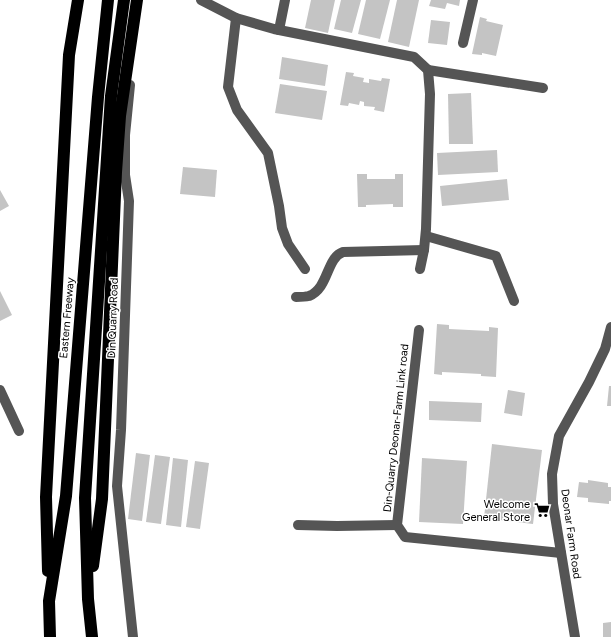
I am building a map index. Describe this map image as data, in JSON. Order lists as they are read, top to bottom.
{
  "streets": {
    "highway": ["Eastern Freeway"],
    "street": ["Din Quarry Road", "Din-Quarry Deonar-Farm Link road", "Deonar Farm Road"]
  },
  "crossings": [
    ["Din-Quarry Deonar-Farm Link road", "Deonar Farm Road"]
  ],
  "places": {
    "supermarket": ["Welcome General Store"]
  }
}
